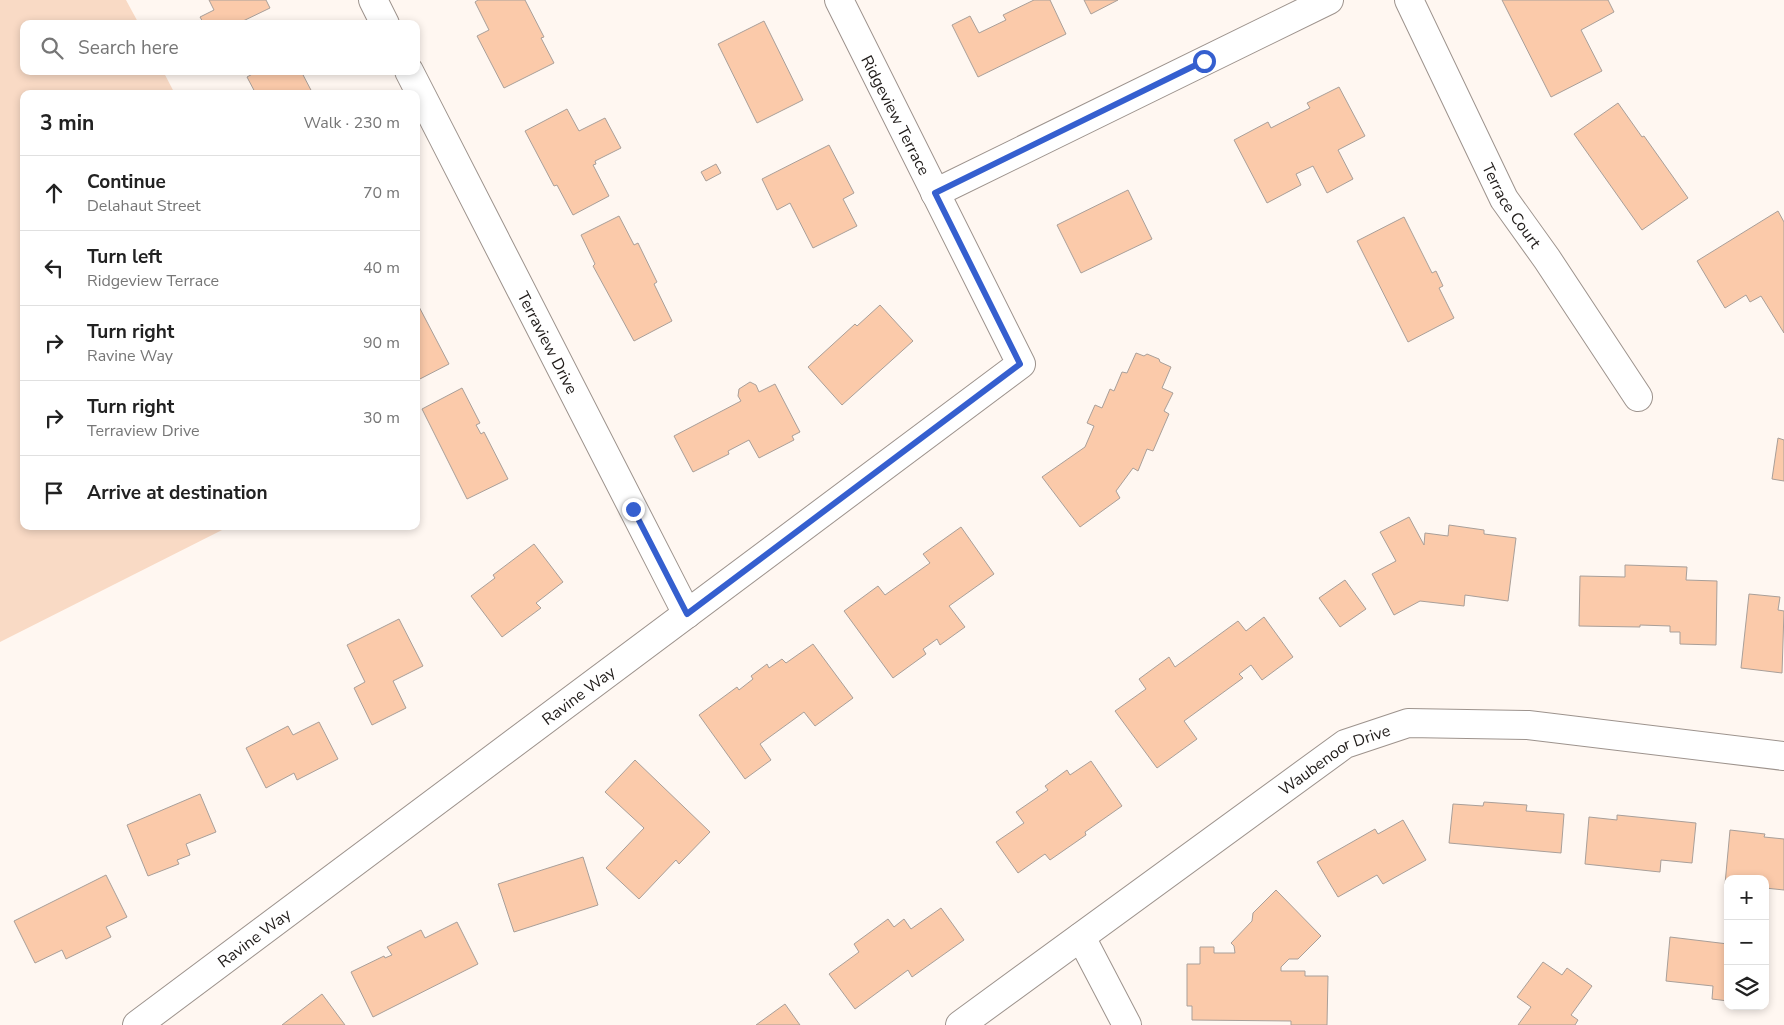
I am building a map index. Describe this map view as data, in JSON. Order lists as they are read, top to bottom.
{
  "streets": {
    "street": [
      "Ridgeview Terrace",
      "Terrace Court",
      "Terraview Drive",
      "Ravine Way",
      "Waubenoor Drive"
    ]
  },
  "crossings": [
    ["Ridgeview Terrace", "Ravine Way"],
    ["Terraview Drive", "Ravine Way"]
  ],
  "page": {
    "search": "Search here",
    "heading": ["3 min", "Walk · 230 m"],
    "list": [
      ["Continue", "Delahaut Street", "70 m"],
      ["Turn left", "Ridgeview Terrace", "40 m"],
      ["Turn right", "Ravine Way", "90 m"],
      ["Turn right", "Terraview Drive", "30 m"],
      "Arrive at destination"
    ],
    "map_buttons": ["+", "−"]
  }
}
